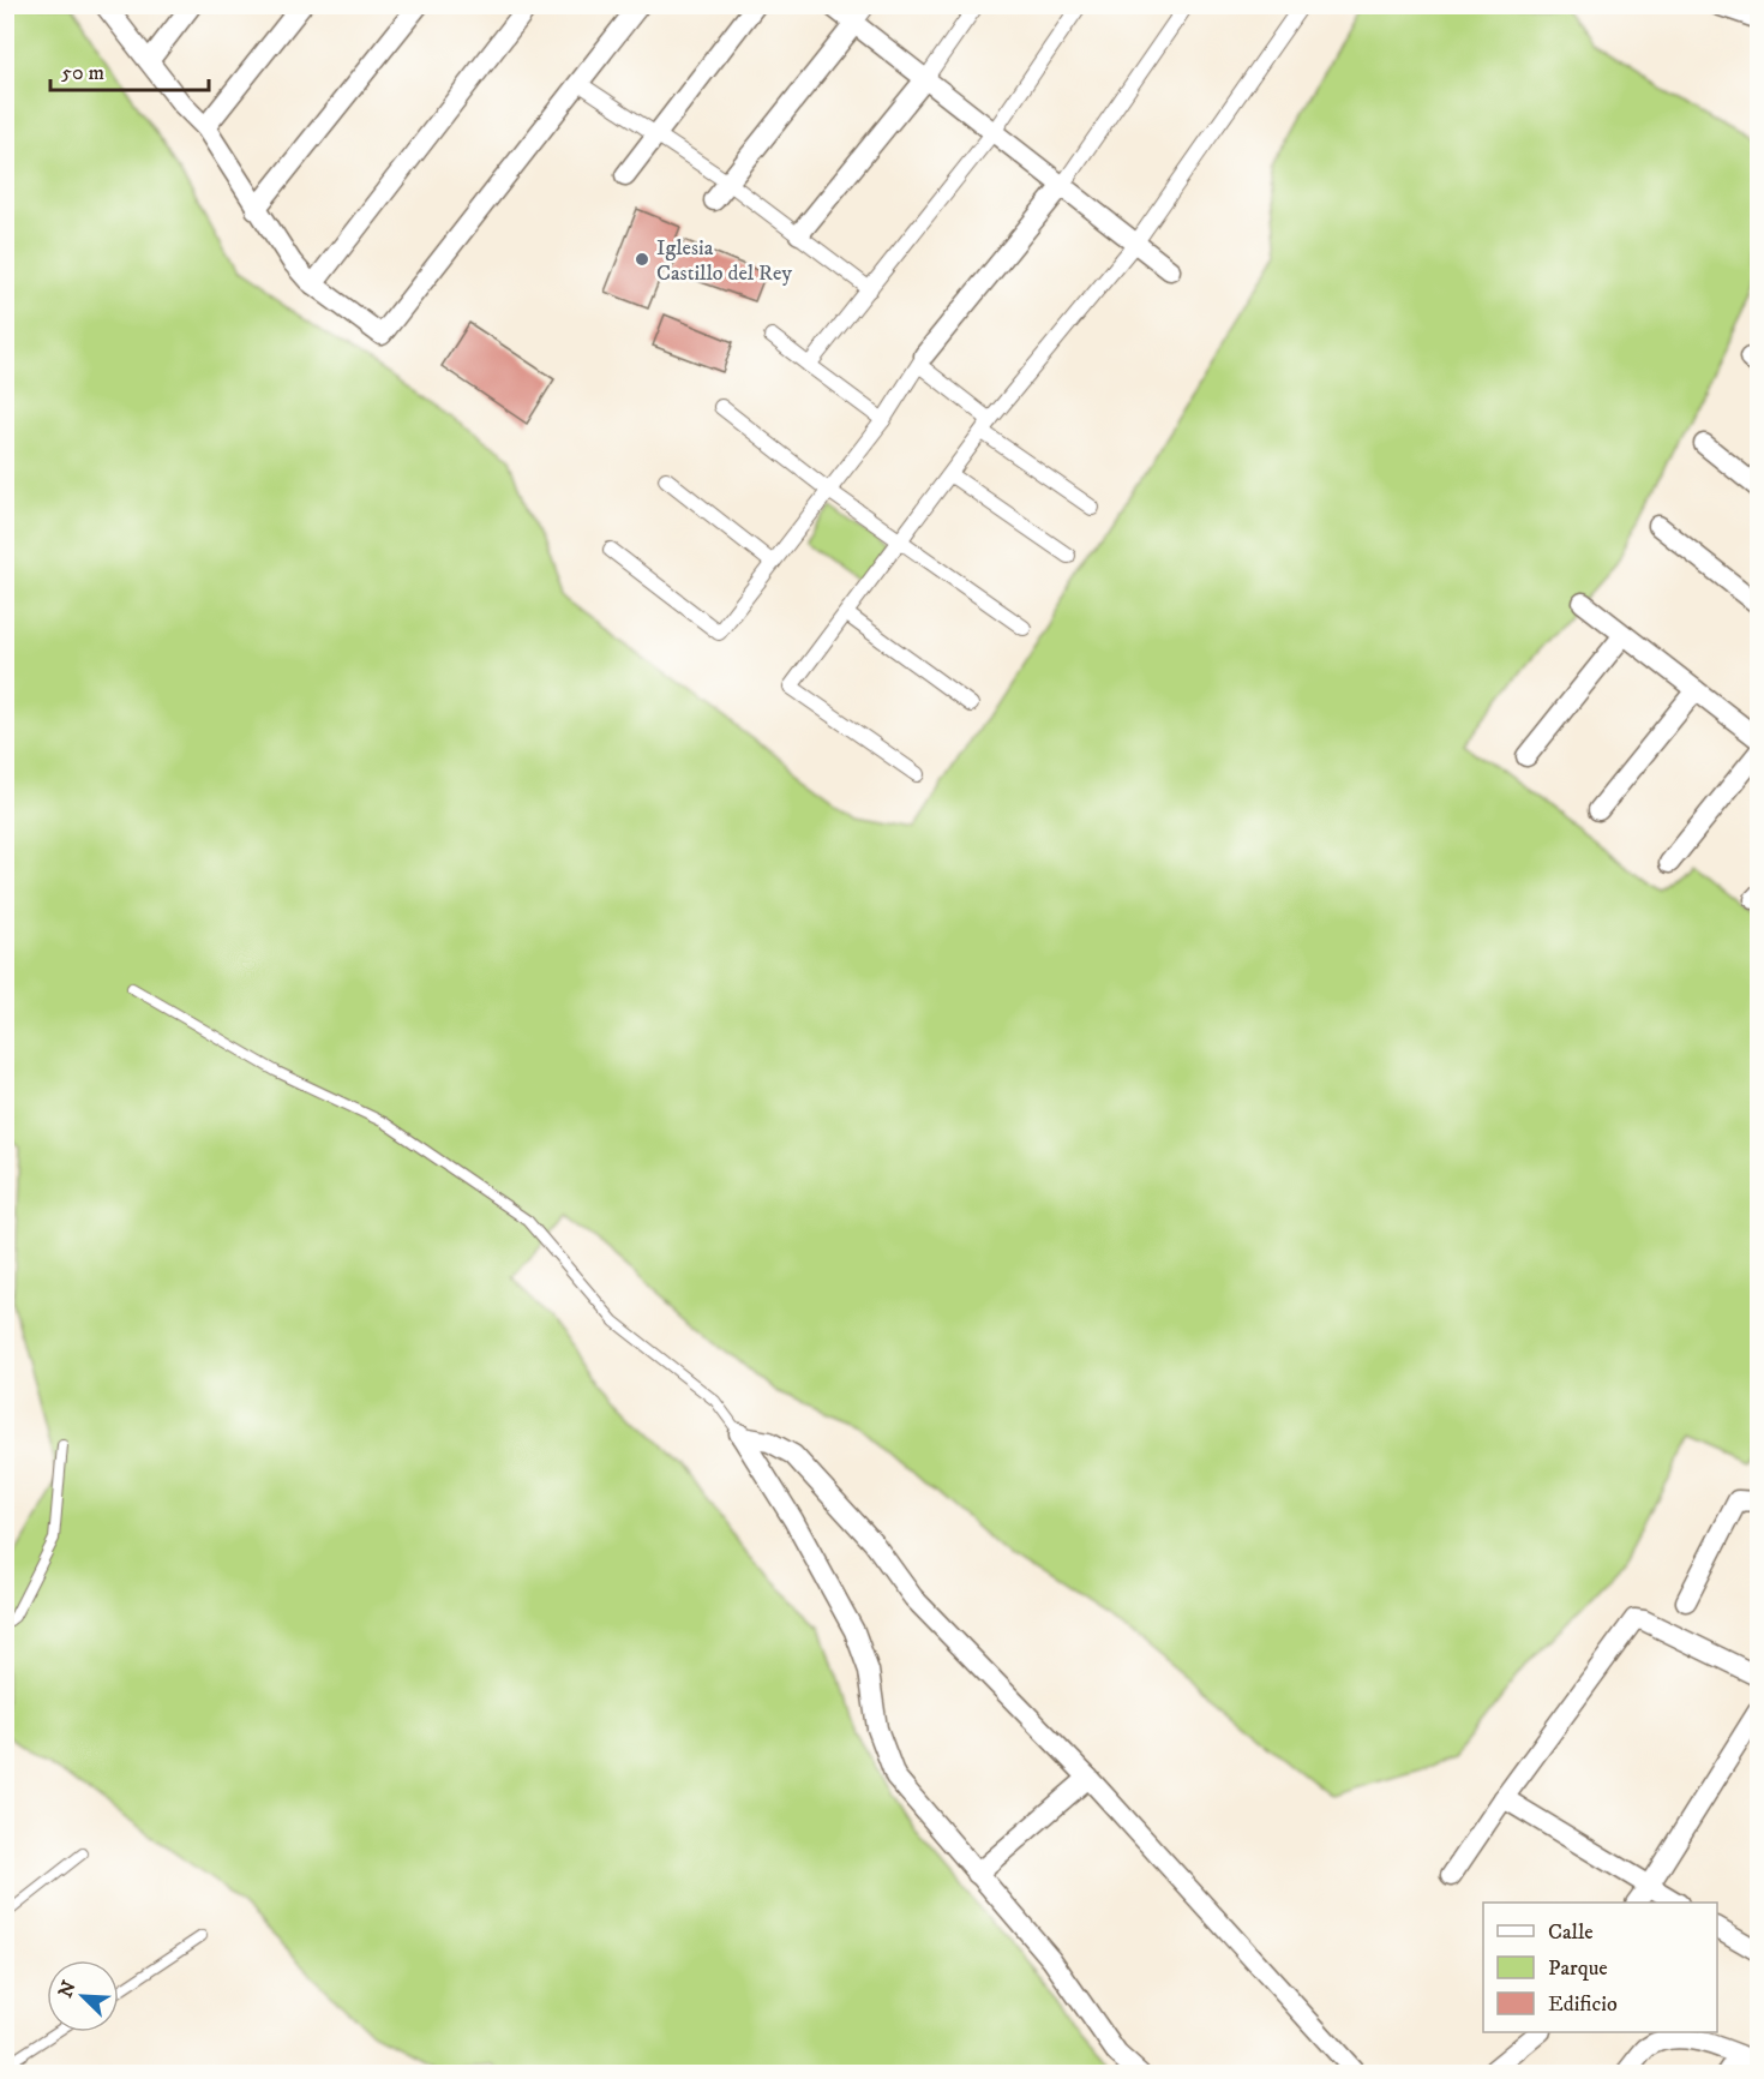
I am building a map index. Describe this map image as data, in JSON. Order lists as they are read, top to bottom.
{
  "places": ["Iglesia Castillo del Rey"],
  "legend": ["Calle", "Parque", "Edificio"],
  "scale_bar": "50 m",
  "north": "top left"
}
